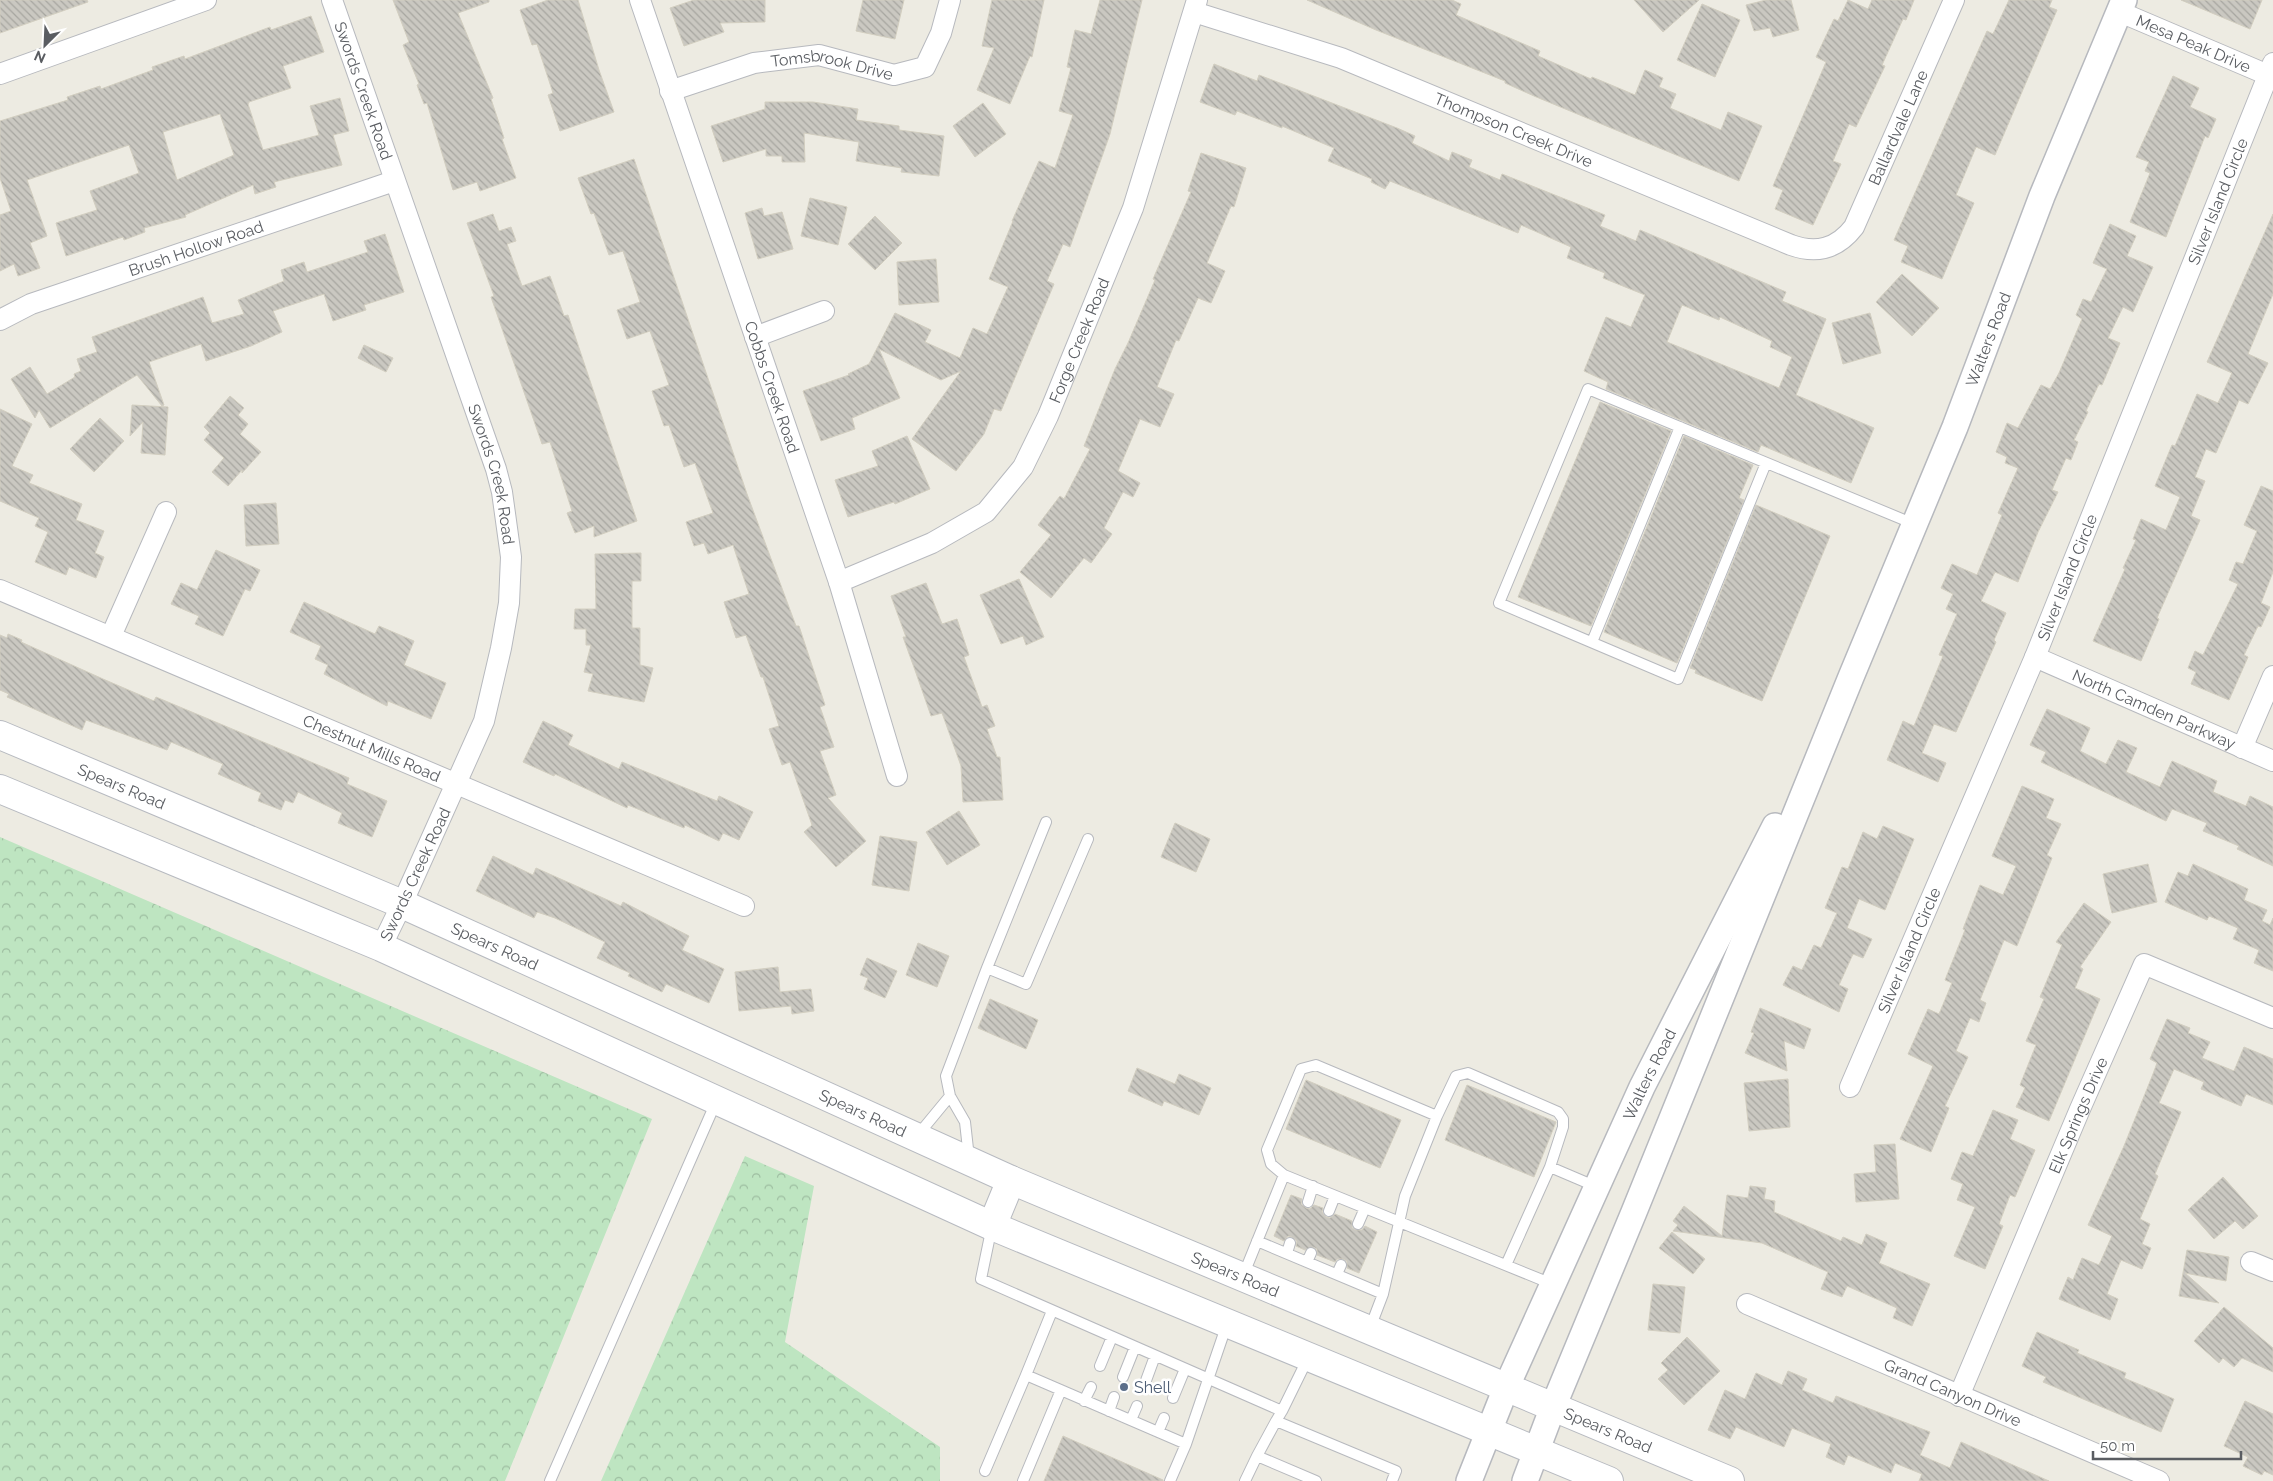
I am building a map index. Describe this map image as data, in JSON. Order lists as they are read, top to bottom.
{
  "streets": {
    "main road": ["Spears Road"],
    "street": [
      "Mesa Peak Drive",
      "Tomsbrook Drive",
      "Swords Creek Road",
      "Ballardvale Lane",
      "Thompson Creek Drive",
      "Silver Island Circle",
      "Brush Hollow Road",
      "Walters Road",
      "Forge Creek Road",
      "Cobbs Creek Road",
      "North Camden Parkway",
      "Chestnut Mills Road",
      "Elk Springs Drive",
      "Grand Canyon Drive"
    ]
  },
  "crossings": [
    ["Mesa Peak Drive", "Silver Island Circle"],
    ["Mesa Peak Drive", "Walters Road"],
    ["Tomsbrook Drive", "Cobbs Creek Road"],
    ["Swords Creek Road", "Brush Hollow Road"],
    ["Swords Creek Road", "Chestnut Mills Road"],
    ["Swords Creek Road", "Spears Road"],
    ["Ballardvale Lane", "Thompson Creek Drive"],
    ["Thompson Creek Drive", "Forge Creek Road"],
    ["Silver Island Circle", "North Camden Parkway"],
    ["Walters Road", "Spears Road"],
    ["Forge Creek Road", "Cobbs Creek Road"],
    ["Elk Springs Drive", "Grand Canyon Drive"]
  ],
  "places": ["Shell"],
  "scale_bar": "50 m",
  "north": "bottom left"
}
